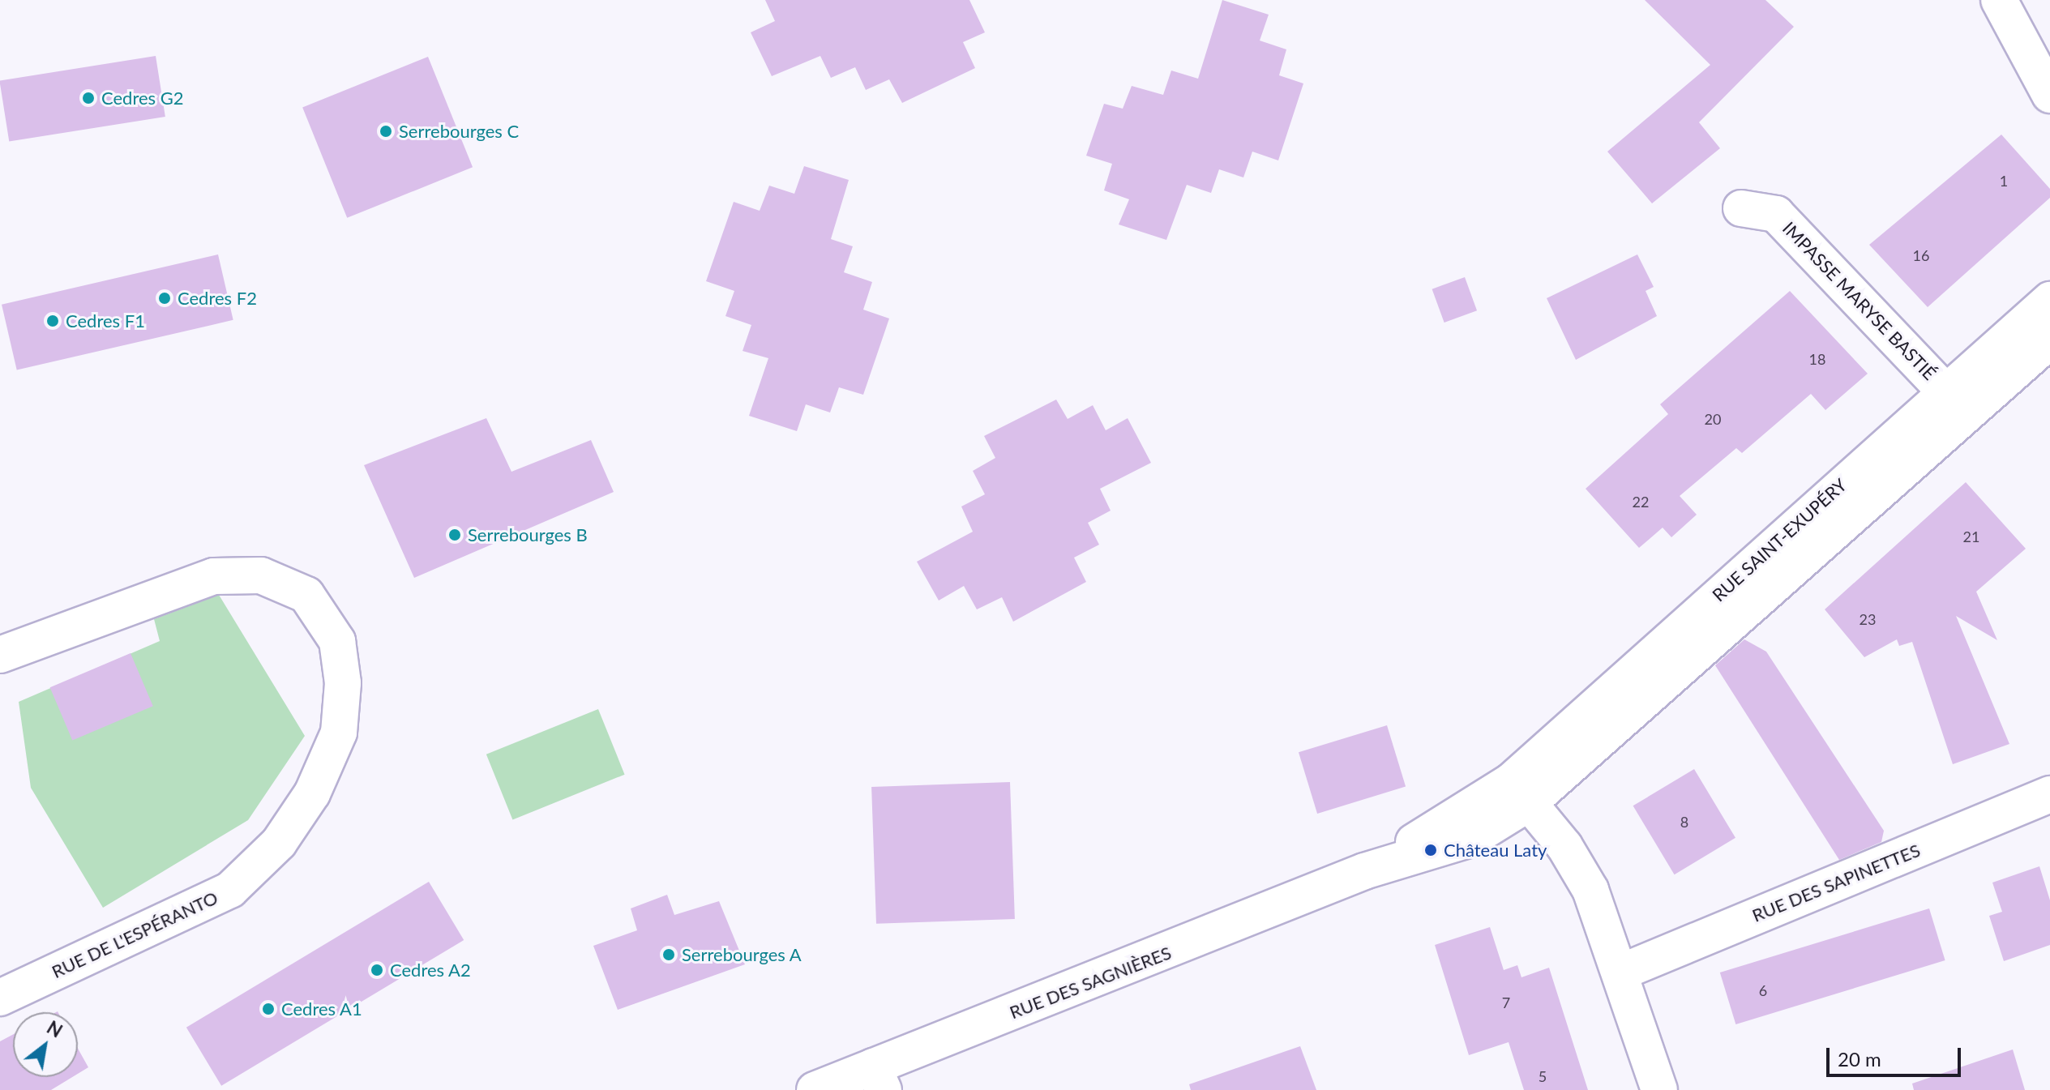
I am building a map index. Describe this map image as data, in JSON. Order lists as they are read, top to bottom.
{
  "streets": {
    "street": [
      "IMPASSE MARYSE BASTIÉ",
      "RUE SAINT-EXUPÉRY",
      "RUE DES SAPINETTES",
      "RUE DE L'ESPÉRANTO",
      "RUE DES SAGNIÈRES"
    ]
  },
  "crossings": [
    ["IMPASSE MARYSE BASTIÉ", "RUE SAINT-EXUPÉRY"],
    ["RUE SAINT-EXUPÉRY", "RUE DES SAGNIÈRES"]
  ],
  "places": [
    "Cedres G2",
    "Serrebourges C",
    "Cedres F2",
    "Cedres F1",
    "Serrebourges B",
    "Château Laty",
    "Serrebourges A",
    "Cedres A2",
    "Cedres A1"
  ],
  "house_numbers": [
    "1",
    "16",
    "18",
    "20",
    "22",
    "21",
    "23",
    "8",
    "6",
    "7",
    "5"
  ],
  "scale_bar": "20 m",
  "north": "top right"
}
